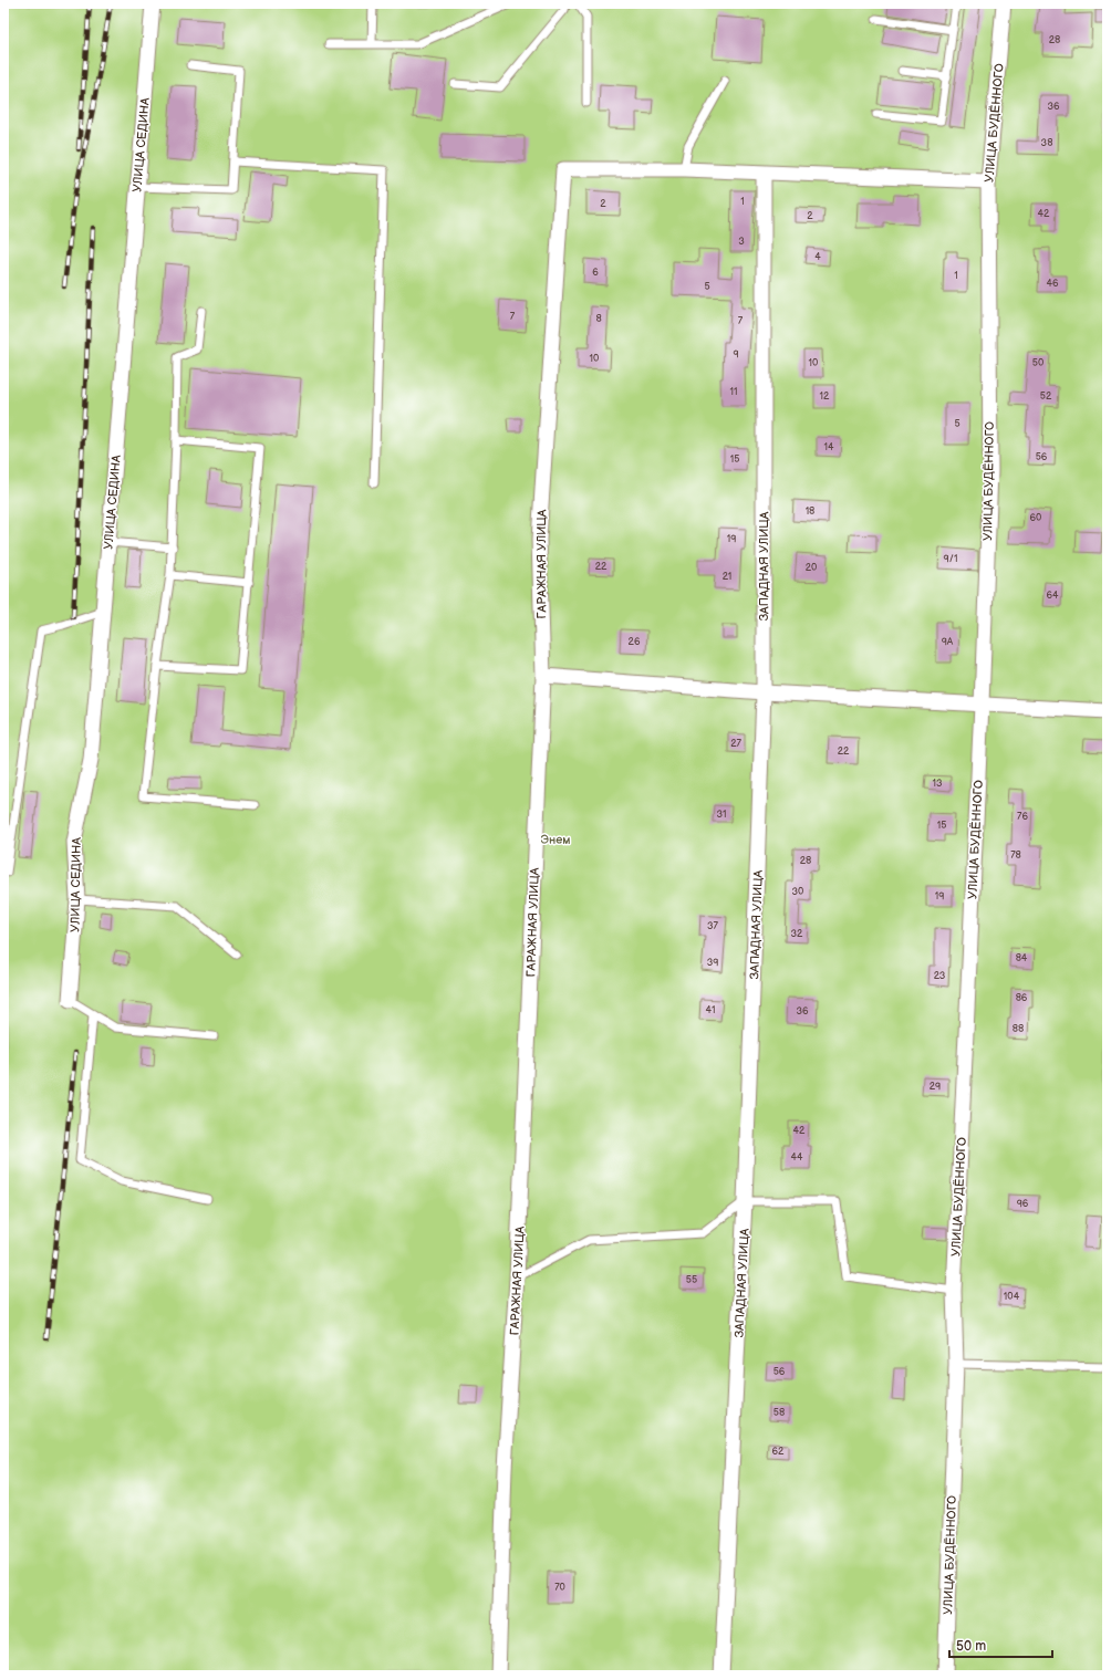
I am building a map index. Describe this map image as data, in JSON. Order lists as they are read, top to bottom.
{
  "streets": {
    "street": [
      "УЛИЦА БУДЁННОГО",
      "УЛИЦА СЕДИНА",
      "ГАРАЖНАЯ УЛИЦА",
      "ЗАПАДНАЯ УЛИЦА"
    ]
  },
  "parks": ["Энем"],
  "house_numbers": [
    "28",
    "36",
    "38",
    "1",
    "2",
    "42",
    "2",
    "3",
    "4",
    "6",
    "1",
    "46",
    "5",
    "7",
    "8",
    "7",
    "9",
    "10",
    "10",
    "50",
    "11",
    "12",
    "52",
    "5",
    "14",
    "56",
    "15",
    "18",
    "60",
    "19",
    "9/1",
    "22",
    "20",
    "21",
    "64",
    "26",
    "9А",
    "27",
    "22",
    "13",
    "31",
    "76",
    "15",
    "78",
    "28",
    "30",
    "19",
    "37",
    "32",
    "84",
    "39",
    "23",
    "86",
    "41",
    "36",
    "88",
    "29",
    "42",
    "44",
    "96",
    "55",
    "104",
    "56",
    "58",
    "62",
    "70"
  ],
  "scale_bar": "50 m"
}
